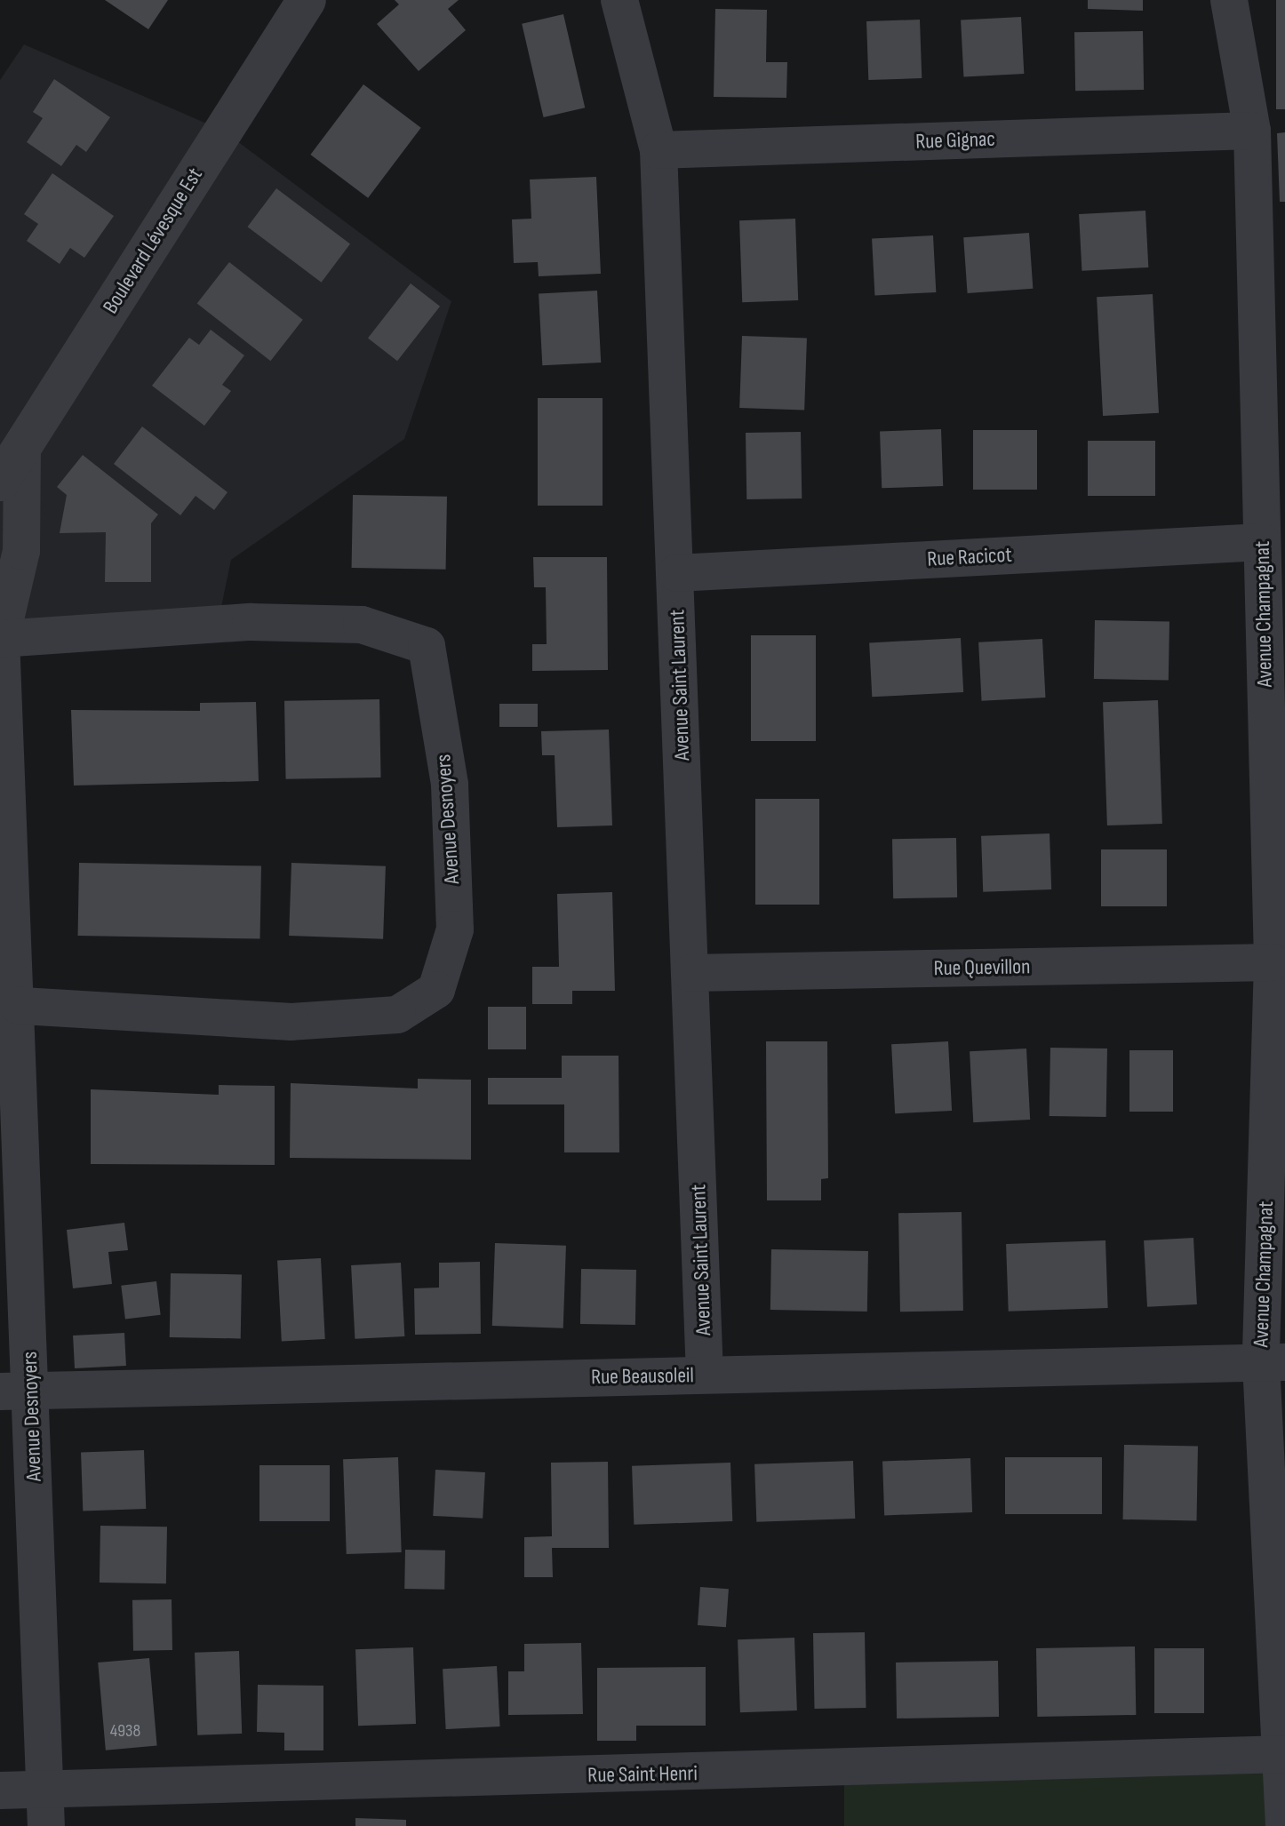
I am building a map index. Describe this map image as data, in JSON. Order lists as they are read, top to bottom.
{
  "streets": {
    "street": [
      "Rue Gignac",
      "Boulevard Lévesque Est",
      "Rue Racicot",
      "Avenue Champagnat",
      "Avenue Saint Laurent",
      "Avenue Desnoyers",
      "Rue Quevillon",
      "Rue Beausoleil",
      "Rue Saint Henri"
    ]
  },
  "crossings": [
    ["Rue Gignac", "Avenue Champagnat"],
    ["Rue Gignac", "Avenue Saint Laurent"],
    ["Rue Racicot", "Avenue Champagnat"],
    ["Rue Racicot", "Avenue Saint Laurent"],
    ["Avenue Champagnat", "Rue Quevillon"],
    ["Avenue Champagnat", "Rue Beausoleil"],
    ["Avenue Champagnat", "Rue Saint Henri"],
    ["Avenue Saint Laurent", "Rue Quevillon"],
    ["Avenue Saint Laurent", "Rue Beausoleil"],
    ["Avenue Desnoyers", "Rue Beausoleil"],
    ["Avenue Desnoyers", "Rue Saint Henri"]
  ],
  "house_numbers": ["4938"]
}
